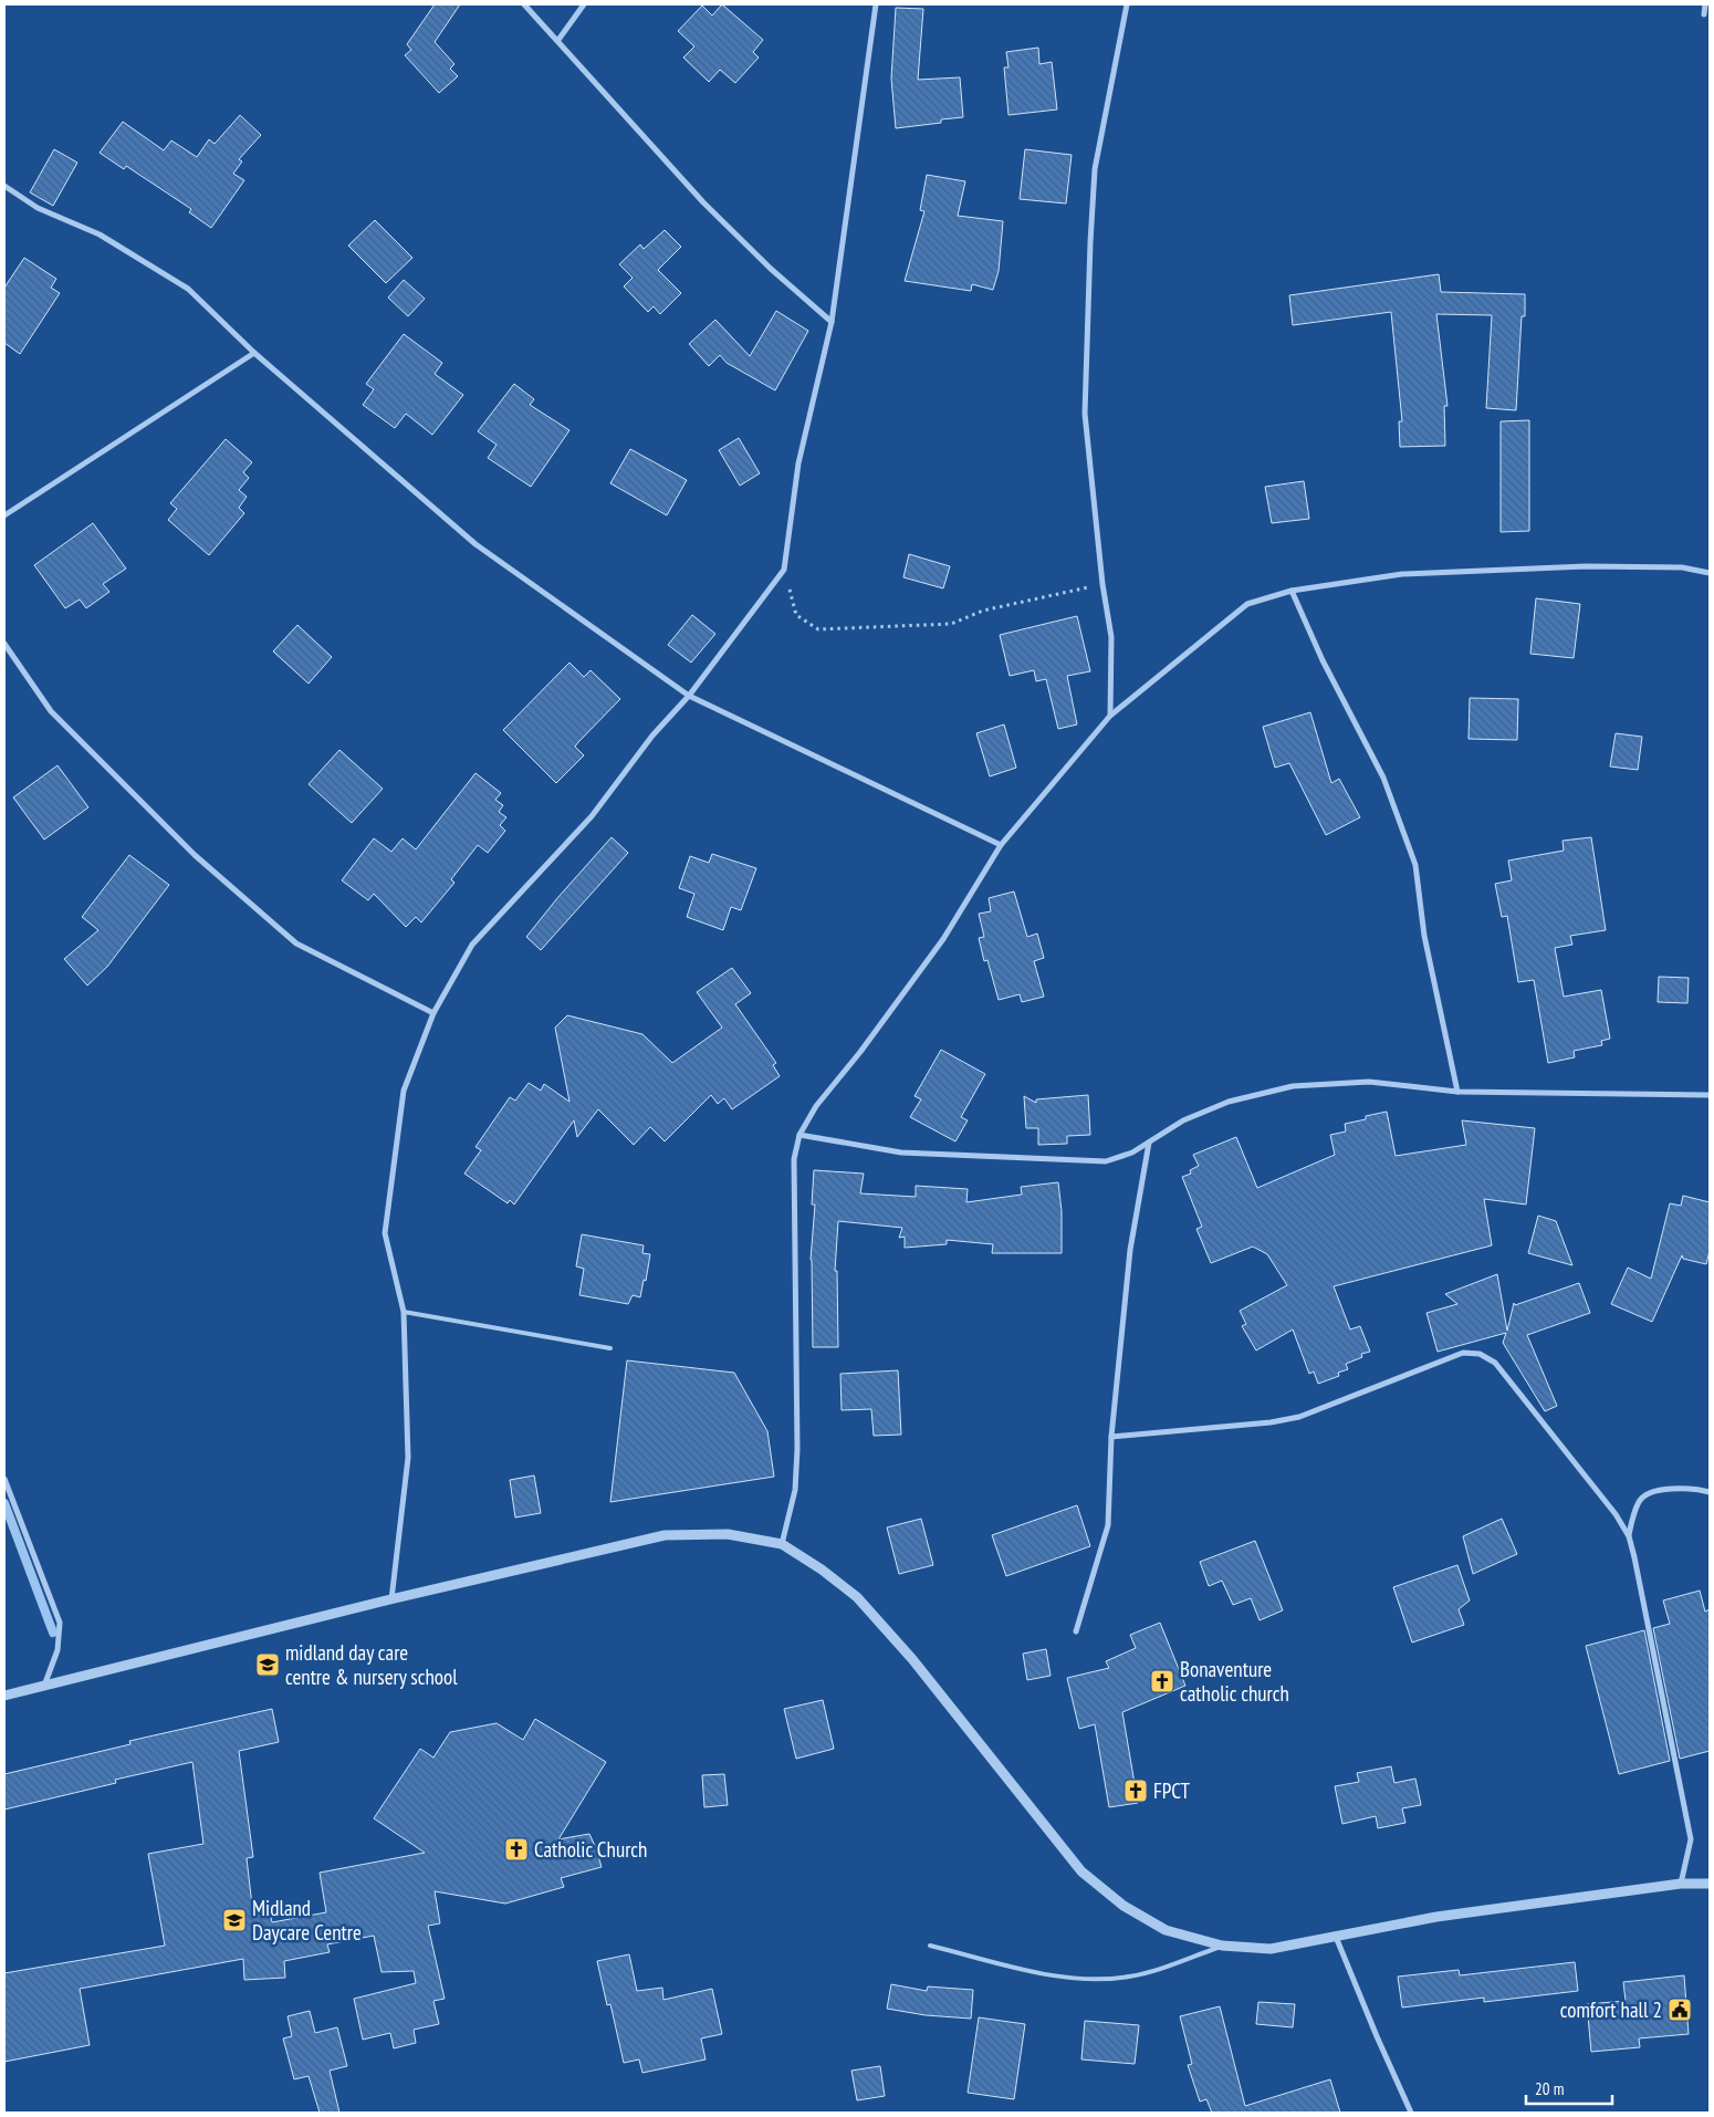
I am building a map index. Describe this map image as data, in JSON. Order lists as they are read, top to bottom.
{
  "places": {
    "school or university": ["midland day care centre & nursery school", "Midland Daycare Centre"],
    "church": ["Bonaventure catholic church", "FPCT", "Catholic Church"],
    "public building": ["comfort hall 2"]
  },
  "scale_bar": "20 m"
}
